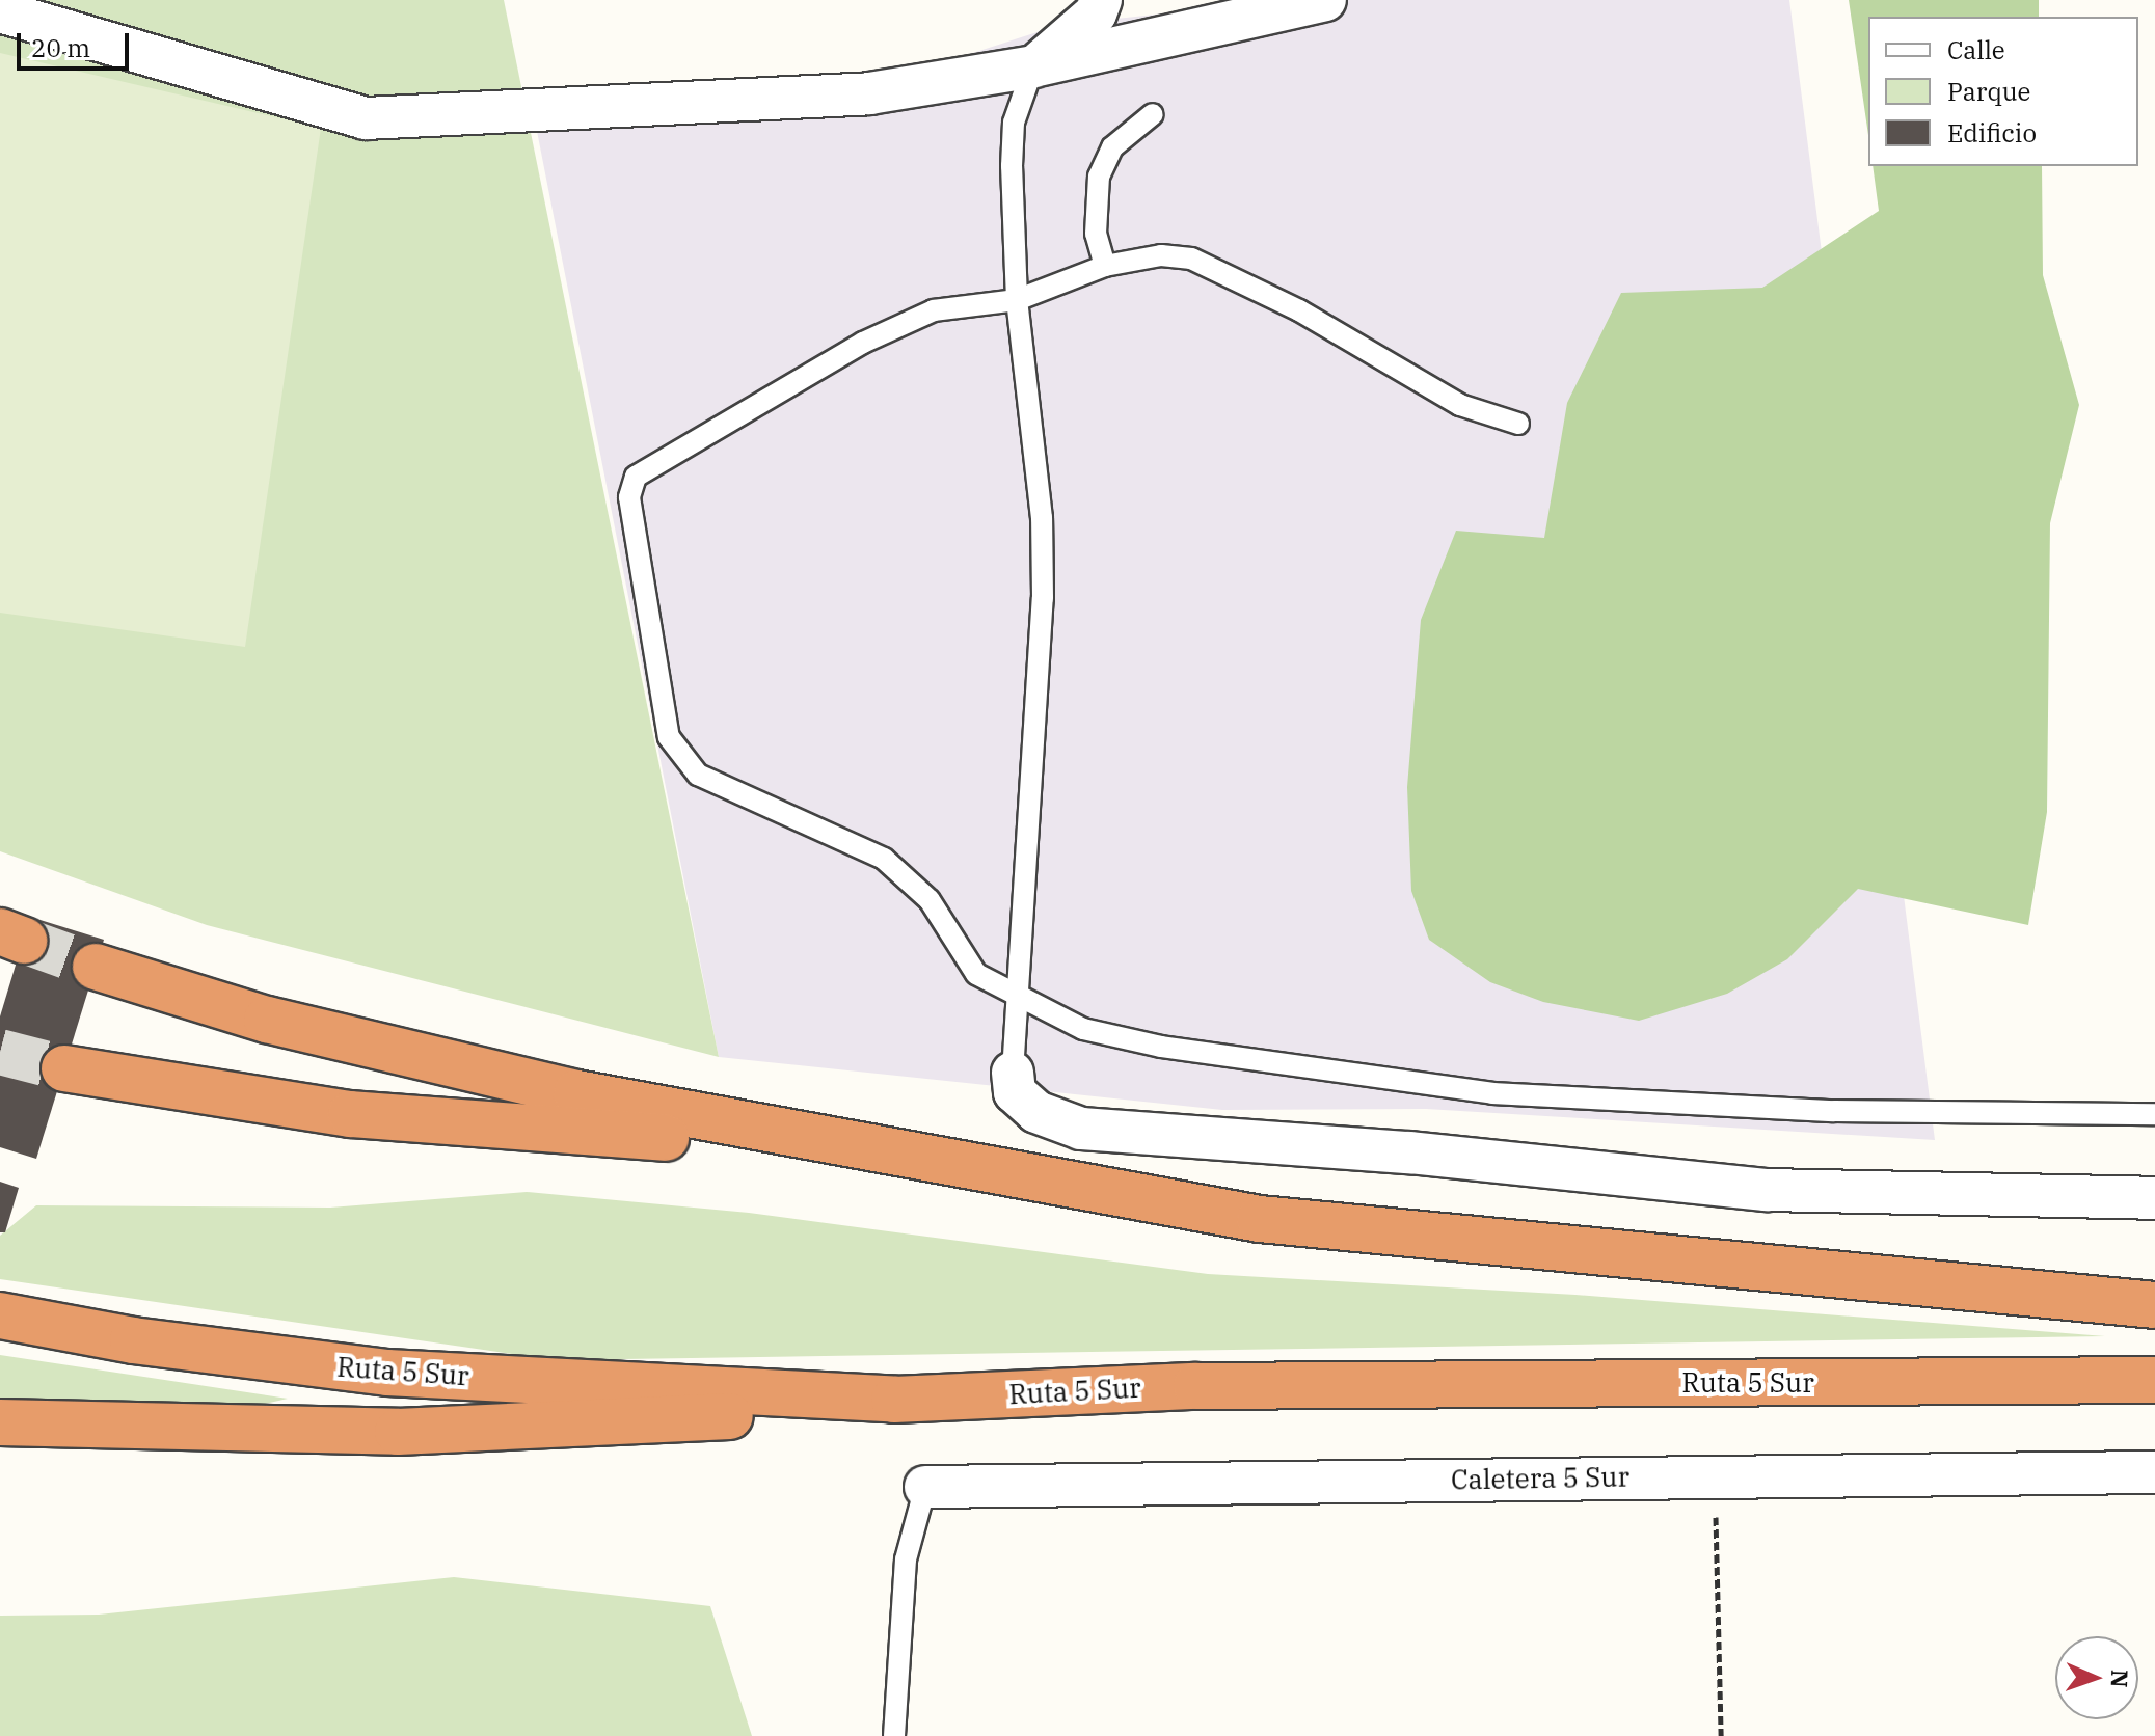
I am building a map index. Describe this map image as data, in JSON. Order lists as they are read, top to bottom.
{
  "streets": {
    "highway": ["Ruta 5 Sur"],
    "street": ["Caletera 5 Sur"]
  },
  "legend": ["Calle", "Parque", "Edificio"],
  "scale_bar": "20 m",
  "north": "right"
}
